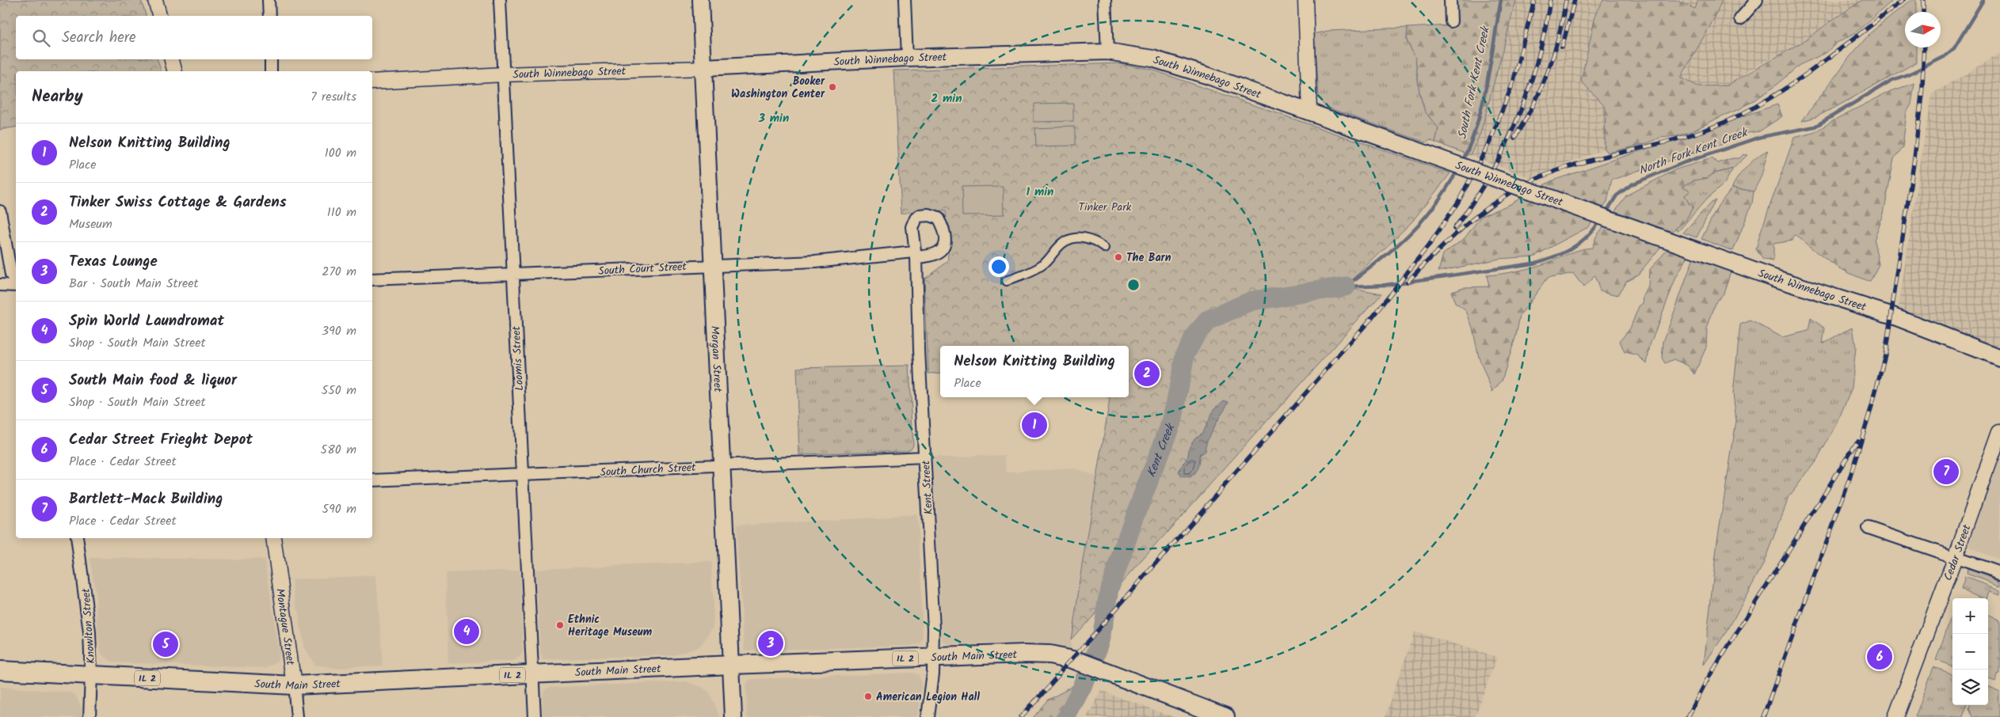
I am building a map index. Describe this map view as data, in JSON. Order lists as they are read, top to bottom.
{
  "streets": {
    "main road": [
      "South Winnebago Street",
      "Morgan Street",
      "South Main Street",
      "IL 2"
    ],
    "street": [
      "South Court Street",
      "Loomis Street",
      "South Church Street",
      "Kent Street",
      "Cedar Street",
      "Knowlton Street",
      "Montague Street"
    ]
  },
  "crossings": [
    ["South Winnebago Street", "Loomis Street"],
    ["South Winnebago Street", "Morgan Street"],
    ["South Court Street", "Loomis Street"],
    ["South Court Street", "Morgan Street"],
    ["South Court Street", "Kent Street"],
    ["Loomis Street", "South Church Street"],
    ["Loomis Street", "South Main Street"],
    ["Morgan Street", "South Church Street"],
    ["Morgan Street", "South Main Street"],
    ["South Church Street", "Kent Street"],
    ["Kent Street", "South Main Street"],
    ["Knowlton Street", "South Main Street"],
    ["Montague Street", "South Main Street"]
  ],
  "water": ["South Fork Kent Creek", "North Fork Kent Creek", "Kent Creek"],
  "parks": ["Tinker Park"],
  "places": [
    "Booker Washington Center",
    "The Barn",
    "Ethnic Heritage Museum",
    "American Legion Hall"
  ],
  "north": "right",
  "page": {
    "search": "Search here",
    "heading": ["Nearby", "7 results"],
    "list": [
      {
        "mark": "1",
        "name": "Nelson Knitting Building",
        "note": "Place",
        "value": "100 m"
      },
      {
        "mark": "2",
        "name": "Tinker Swiss Cottage & Gardens",
        "note": "Museum",
        "value": "110 m"
      },
      {
        "mark": "3",
        "name": "Texas Lounge",
        "note": "Bar · South Main Street",
        "value": "270 m"
      },
      {
        "mark": "4",
        "name": "Spin World Laundromat",
        "note": "Shop · South Main Street",
        "value": "390 m"
      },
      {
        "mark": "5",
        "name": "South Main food & liquor",
        "note": "Shop · South Main Street",
        "value": "550 m"
      },
      {
        "mark": "6",
        "name": "Cedar Street Frieght Depot",
        "note": "Place · Cedar Street",
        "value": "580 m"
      },
      {
        "mark": "7",
        "name": "Bartlett-Mack Building",
        "note": "Place · Cedar Street",
        "value": "590 m"
      }
    ],
    "popup": ["Nelson Knitting Building", "Place"],
    "pins": [
      "2",
      "1",
      "7",
      "4",
      "3",
      "5",
      "6"
    ],
    "map_buttons": ["+", "−"]
  },
  "rings": ["2 min", "3 min", "1 min"]
}
